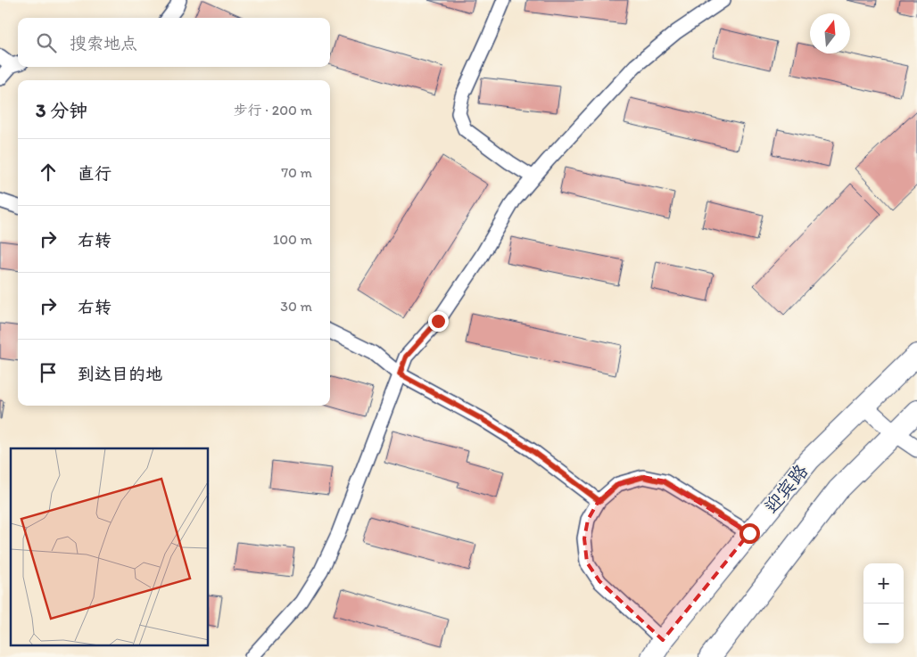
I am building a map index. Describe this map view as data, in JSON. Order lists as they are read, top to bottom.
{
  "streets": {
    "main road": ["迎宾路"]
  },
  "north": "top",
  "page": {
    "search": "搜索地点",
    "heading": ["3 分钟", "步行 · 200 m"],
    "list": [
      ["直行", "70 m"],
      ["右转", "100 m"],
      ["右转", "30 m"],
      "到达目的地"
    ],
    "map_buttons": ["+", "−"]
  }
}
